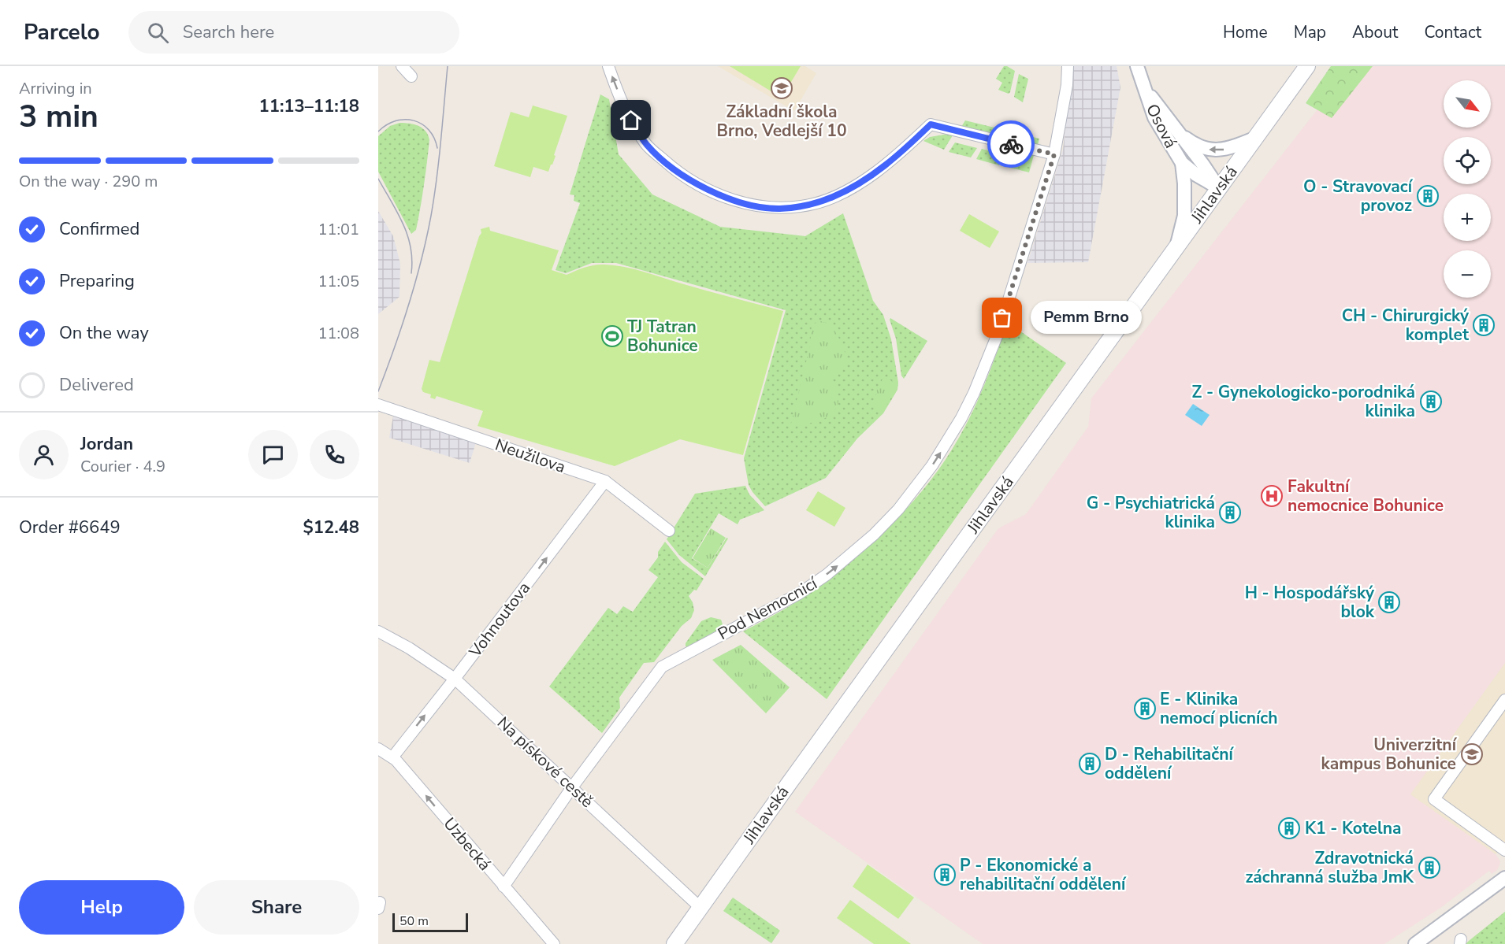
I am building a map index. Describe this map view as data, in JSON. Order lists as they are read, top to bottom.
{
  "streets": {
    "main road": ["Jihlavská"],
    "street": [
      "Osová",
      "Neužilova",
      "Pod Nemocnicí",
      "Vohnoutova",
      "Na pískové cestě",
      "Uzbecká"
    ]
  },
  "crossings": [
    ["Osová", "Jihlavská"],
    ["Jihlavská", "Na pískové cestě"],
    ["Neužilova", "Vohnoutova"],
    ["Pod Nemocnicí", "Na pískové cestě"],
    ["Pod Nemocnicí", "Uzbecká"],
    ["Vohnoutova", "Na pískové cestě"],
    ["Vohnoutova", "Uzbecká"]
  ],
  "one_way": ["Pod Nemocnicí", "Vohnoutova", "Uzbecká"],
  "places": {
    "school or university": ["Základní škola Brno, Vedlejší 10", "Univerzitní kampus Bohunice"],
    "building": [
      "O - Stravovací provoz",
      "CH - Chirurgický komplet",
      "Z - Gynekologicko-porodniká klinika",
      "G - Psychiatrická klinika",
      "H - Hospodářský blok",
      "E - Klinika nemocí plicních",
      "D - Rehabilitační oddělení",
      "K1 - Kotelna",
      "Zdravotnická záchranná služba JmK",
      "P - Ekonomické a rehabilitační oddělení"
    ],
    "other": ["Pemm Brno"],
    "sports": ["TJ Tatran Bohunice"],
    "hospital": ["Fakultní nemocnice Bohunice"]
  },
  "scale_bar": "50 m",
  "north": "bottom right",
  "page": {
    "header": "Parcelo",
    "search": "Search here",
    "nav": [
      "Home",
      "Map",
      "About",
      "Contact"
    ],
    "heading": ["3 min", "Arriving in", "11:13–11:18"],
    "panel": [
      "Jordan",
      "Courier · 4.9",
      "Order #6649",
      "$12.48"
    ],
    "map_buttons": ["+", "−"],
    "bar": "On the way · 290 m",
    "list": [
      ["Confirmed", "11:01"],
      ["Preparing", "11:05"],
      ["On the way", "11:08"],
      "Delivered"
    ],
    "bubble": "Pemm Brno",
    "buttons": ["Help", "Share"],
    "scale": "50 m"
  }
}
